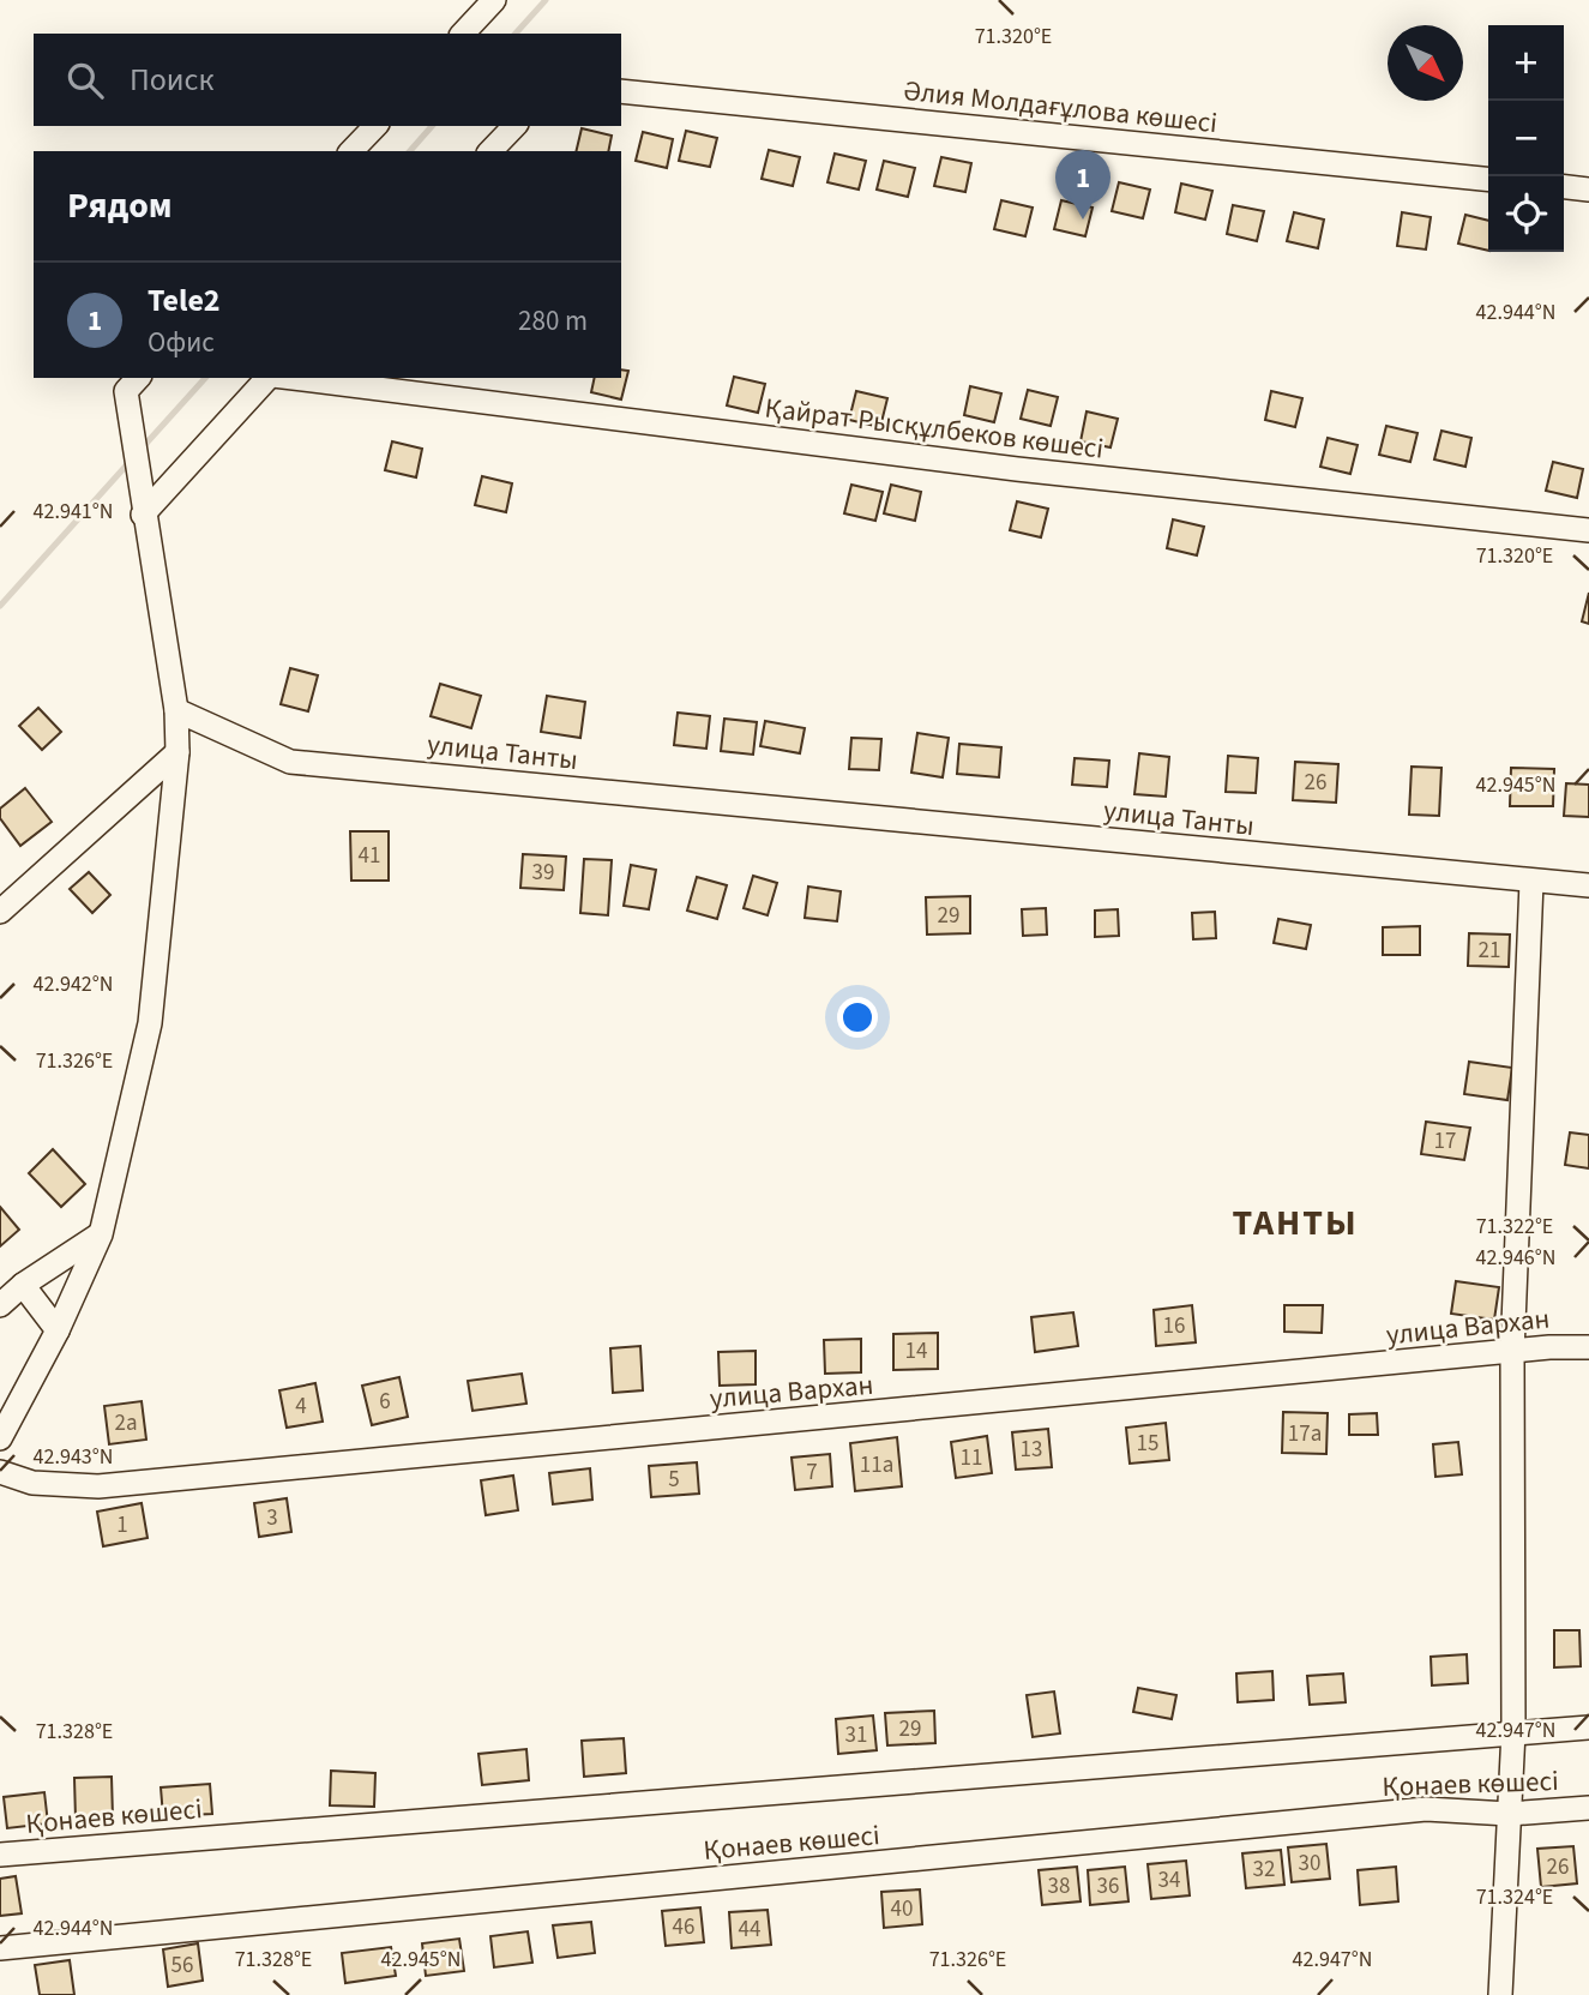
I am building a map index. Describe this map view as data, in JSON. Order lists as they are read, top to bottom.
{
  "streets": {
    "street": [
      "Әлия Молдағұлова көшесі",
      "Қайрат Рысқұлбеков көшесі",
      "улица Танты",
      "улица Вархан",
      "Қонаев көшесі"
    ]
  },
  "districts": ["ТАНТЫ"],
  "house_numbers": [
    "26",
    "41",
    "39",
    "29",
    "21",
    "17",
    "16",
    "14",
    "6",
    "4",
    "2а",
    "17а",
    "15",
    "13",
    "11",
    "11а",
    "7",
    "5",
    "3",
    "1",
    "29",
    "31",
    "30",
    "26",
    "32",
    "34",
    "38",
    "36",
    "40",
    "46",
    "44",
    "56"
  ],
  "north": "bottom right",
  "page": {
    "map_buttons": ["+", "−"],
    "search": "Поиск",
    "pins": "1",
    "heading": "Рядом",
    "list": [
      {
        "mark": "1",
        "name": "Tele2",
        "note": "Офис",
        "value": "280 m"
      }
    ]
  },
  "coordinates": [
    "71.320°E",
    "42.944°N",
    "42.941°N",
    "42.945°N",
    "42.942°N",
    "71.326°E",
    "71.322°E",
    "42.946°N",
    "42.943°N",
    "42.947°N",
    "71.328°E",
    "71.324°E"
  ]
}
